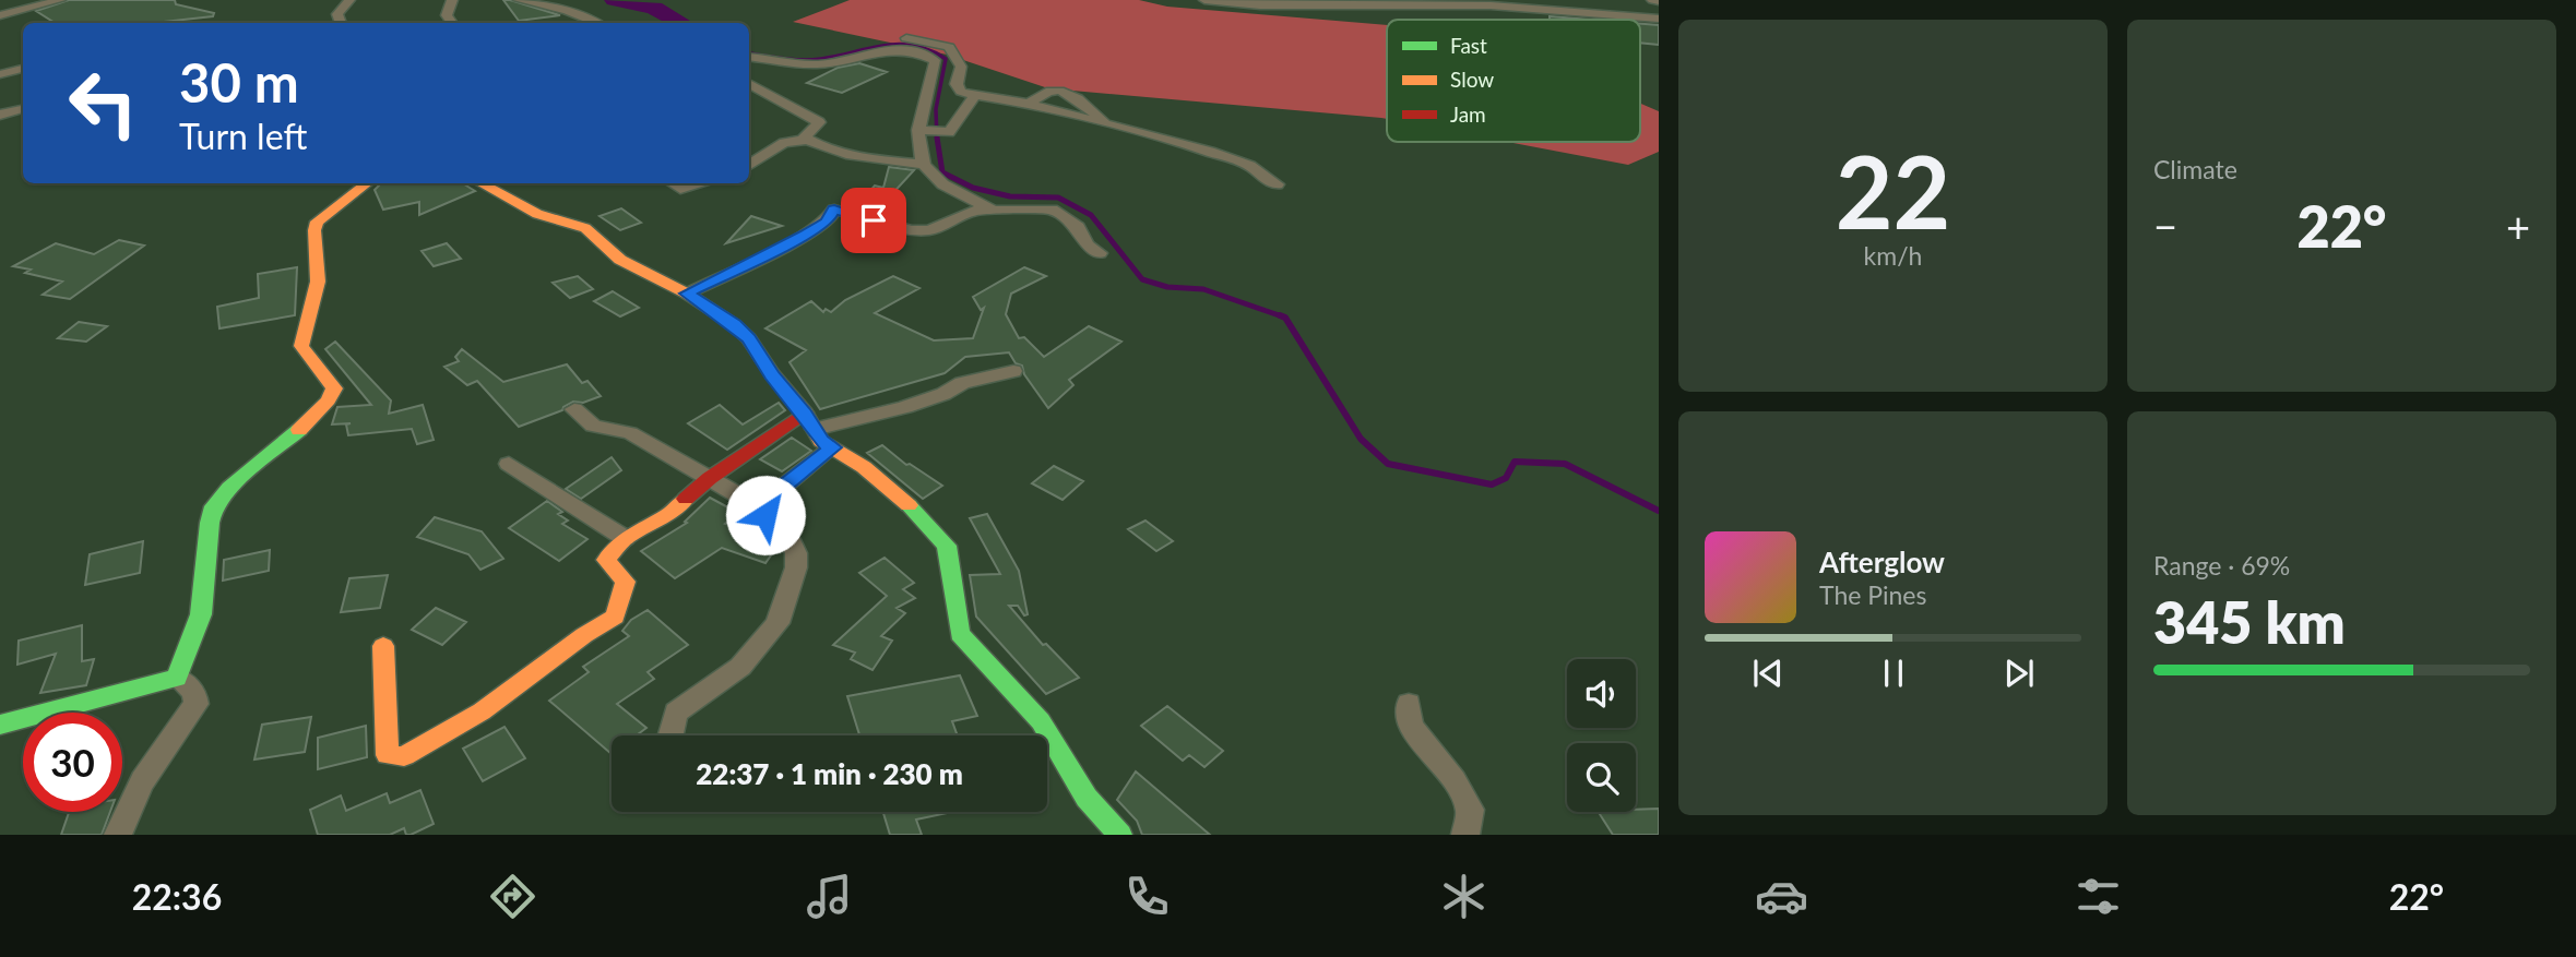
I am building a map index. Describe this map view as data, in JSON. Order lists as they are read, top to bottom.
{
  "legend": ["Fast", "Slow", "Jam"],
  "page": {
    "tile": [
      ["22", "km/h"],
      "Climate",
      ["Range · 69%", "345 km"]
    ],
    "turn": ["30 m", "Turn left"],
    "heat": ["−", "22°", "+"],
    "song": ["Afterglow", "The Pines"],
    "limit": "30",
    "trip": "22:37 · 1 min · 230 m",
    "tabs": ["22:36", "22°"]
  }
}
